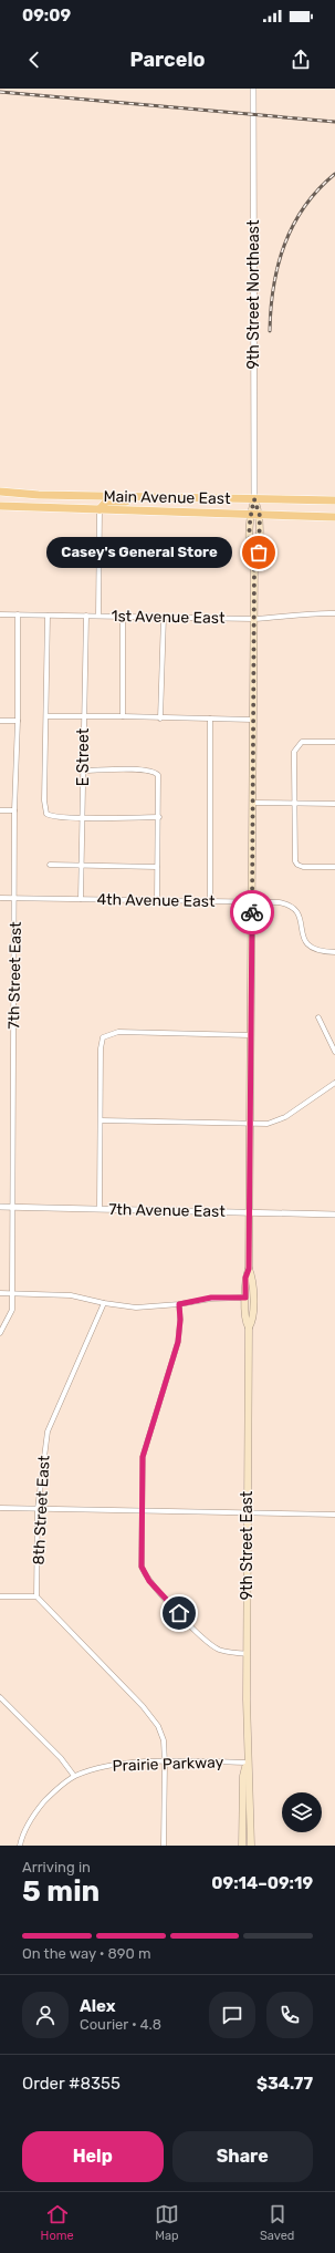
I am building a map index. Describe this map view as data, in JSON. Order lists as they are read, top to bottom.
{
  "streets": {
    "main road": ["Main Avenue East", "9th Street East"],
    "street": [
      "9th Street Northeast",
      "1st Avenue East",
      "E Street",
      "4th Avenue East",
      "7th Street East",
      "7th Avenue East",
      "8th Street East",
      "Prairie Parkway"
    ]
  },
  "crossings": [
    ["9th Street Northeast", "Main Avenue East"],
    ["9th Street Northeast", "9th Street East"],
    ["Main Avenue East", "9th Street East"],
    ["1st Avenue East", "E Street"],
    ["1st Avenue East", "7th Street East"],
    ["1st Avenue East", "9th Street East"],
    ["E Street", "4th Avenue East"],
    ["4th Avenue East", "7th Street East"],
    ["4th Avenue East", "9th Street East"],
    ["7th Street East", "7th Avenue East"],
    ["7th Avenue East", "9th Street East"],
    ["9th Street East", "Prairie Parkway"]
  ],
  "places": ["Casey's General Store"],
  "page": {
    "status": "09:09",
    "header": "Parcelo",
    "bubble": "Casey's General Store",
    "heading": ["5 min", "Arriving in", "09:14–09:19"],
    "panel": [
      "Alex",
      "Courier · 4.8",
      "Order #8355",
      "$34.77"
    ],
    "bar": "On the way · 890 m",
    "buttons": ["Help", "Share"],
    "tabs": ["Home", "Map", "Saved"]
  }
}
